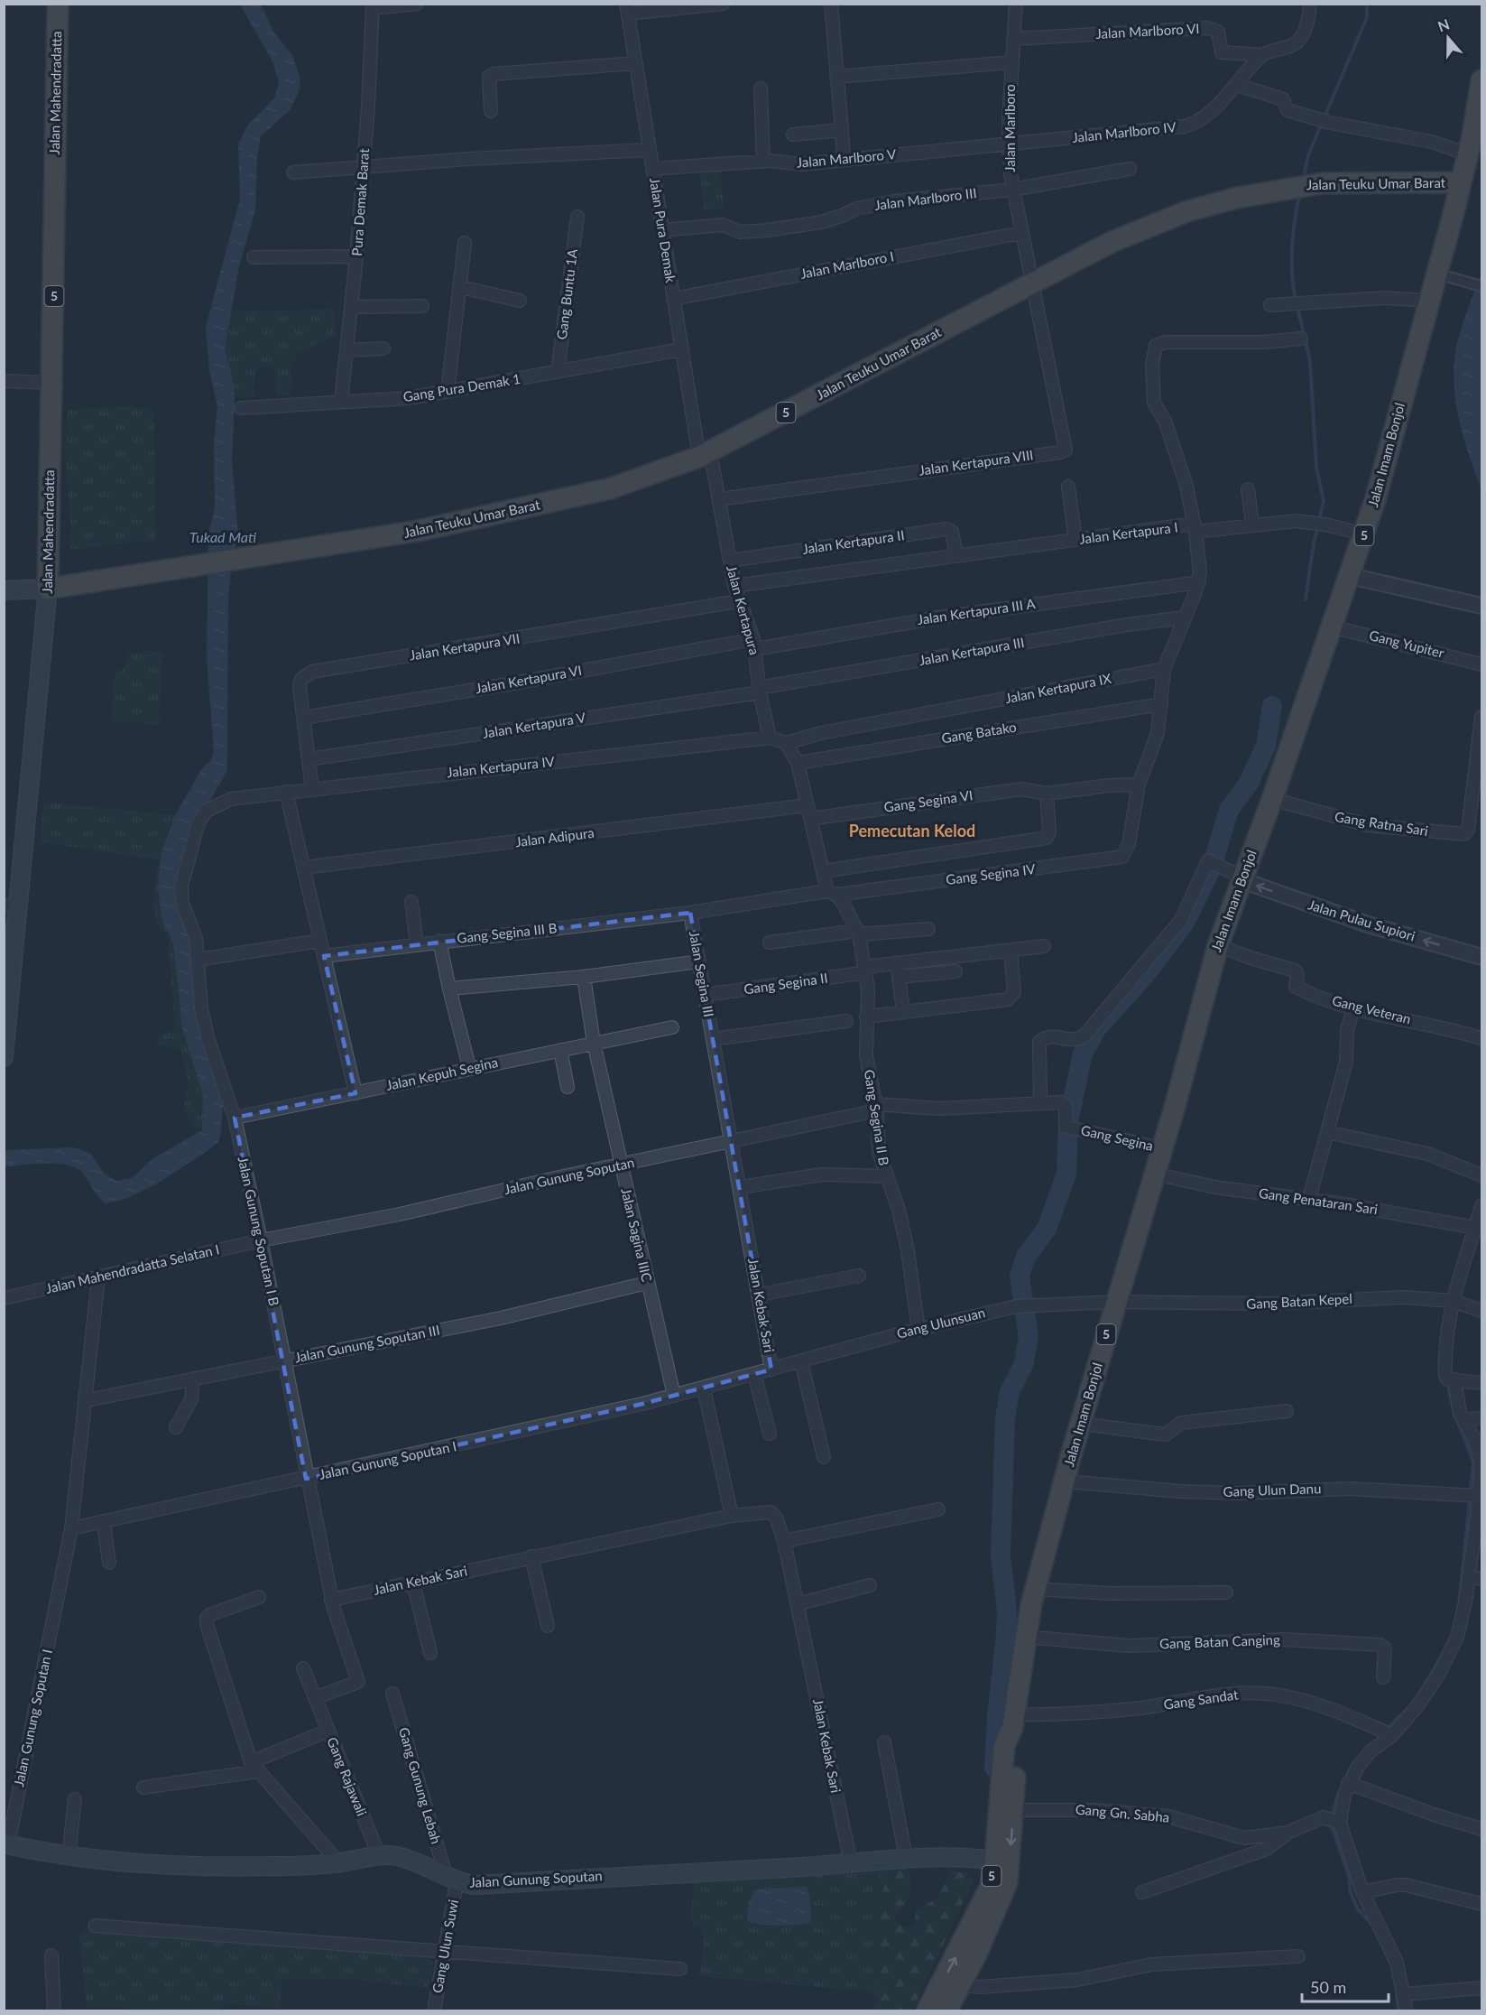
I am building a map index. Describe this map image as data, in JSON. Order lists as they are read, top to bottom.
{
  "streets": {
    "highway": [
      "Jalan Mahendradatta",
      "Jalan Teuku Umar Barat",
      "5",
      "Jalan Imam Bonjol"
    ],
    "main road": ["Jalan Gunung Soputan"],
    "street": [
      "Jalan Marlboro VI",
      "Jalan Marlboro",
      "Jalan Marlboro IV",
      "Jalan Marlboro V",
      "Jalan Marlboro III",
      "Pura Demak Barat",
      "Jalan Pura Demak",
      "Jalan Marlboro I",
      "Gang Buntu 1A",
      "Gang Pura Demak 1",
      "Jalan Kertapura VIII",
      "Jalan Kertapura I",
      "Jalan Kertapura II",
      "Jalan Kertapura",
      "Jalan Kertapura III A",
      "Gang Yupiter",
      "Jalan Kertapura VII",
      "Jalan Kertapura III",
      "Jalan Kertapura VI",
      "Jalan Kertapura IX",
      "Jalan Kertapura V",
      "Gang Batako",
      "Jalan Kertapura IV",
      "Gang Segina VI",
      "Gang Ratna Sari",
      "Jalan Adipura",
      "Gang Segina IV",
      "Jalan Pulau Supiori",
      "Gang Segina III B",
      "Jalan Segina III",
      "Gang Segina II",
      "Gang Veteran",
      "Jalan Kepuh Segina",
      "Gang Segina II B",
      "Gang Segina",
      "Gang Penataran Sari",
      "Jalan Gunung Soputan I B",
      "Jalan Sagina IIIC",
      "Jalan Mahendradatta Selatan I",
      "Gang Batan Kepel",
      "Jalan Kebak Sari",
      "Gang Ulunsuan",
      "Jalan Gunung Soputan III",
      "Jalan Gunung Soputan I",
      "Gang Ulun Danu",
      "Gang Batan Canging",
      "Gang Sandat",
      "Gang Rajawali",
      "Gang Gunung Lebah",
      "Gang Gn. Sabha",
      "Gang Ulun Suwi"
    ]
  },
  "crossings": [
    ["Jalan Marlboro VI", "Jalan Marlboro"],
    ["Jalan Marlboro VI", "Jalan Marlboro IV"],
    ["Jalan Mahendradatta", "Jalan Teuku Umar Barat"],
    ["Jalan Marlboro", "Jalan Marlboro IV"],
    ["Jalan Marlboro", "Jalan Marlboro V"],
    ["Jalan Marlboro", "Jalan Teuku Umar Barat"],
    ["Jalan Marlboro", "Jalan Marlboro III"],
    ["Jalan Marlboro", "Jalan Marlboro I"],
    ["Jalan Marlboro", "Jalan Kertapura VIII"],
    ["Jalan Marlboro IV", "Jalan Marlboro V"],
    ["Jalan Marlboro V", "Jalan Pura Demak"],
    ["Jalan Teuku Umar Barat", "Jalan Pura Demak"],
    ["Jalan Teuku Umar Barat", "Jalan Imam Bonjol"],
    ["Jalan Teuku Umar Barat", "Jalan Kertapura VIII"],
    ["Jalan Teuku Umar Barat", "Jalan Kertapura"],
    ["Jalan Marlboro III", "Jalan Pura Demak"],
    ["Pura Demak Barat", "Gang Pura Demak 1"],
    ["Jalan Pura Demak", "Jalan Marlboro I"],
    ["Jalan Pura Demak", "Gang Pura Demak 1"],
    ["Jalan Pura Demak", "Jalan Kertapura"],
    ["Gang Buntu 1A", "Gang Pura Demak 1"],
    ["Jalan Imam Bonjol", "Gang Yupiter"],
    ["Jalan Imam Bonjol", "Gang Ratna Sari"],
    ["Jalan Imam Bonjol", "Jalan Pulau Supiori"],
    ["Jalan Imam Bonjol", "Gang Veteran"],
    ["Jalan Imam Bonjol", "Gang Segina"],
    ["Jalan Imam Bonjol", "Jalan Gunung Soputan"],
    ["Jalan Imam Bonjol", "Gang Penataran Sari"],
    ["Jalan Imam Bonjol", "Gang Batan Kepel"],
    ["Jalan Imam Bonjol", "Gang Ulunsuan"],
    ["Jalan Imam Bonjol", "Gang Ulun Danu"],
    ["Jalan Imam Bonjol", "Gang Batan Canging"],
    ["Jalan Imam Bonjol", "Gang Sandat"],
    ["Jalan Imam Bonjol", "Gang Gn. Sabha"],
    ["Jalan Kertapura VIII", "Jalan Kertapura"],
    ["Jalan Kertapura I", "Jalan Kertapura II"],
    ["Jalan Kertapura I", "Jalan Kertapura"],
    ["Jalan Kertapura II", "Jalan Kertapura"],
    ["Jalan Kertapura", "Jalan Kertapura III A"],
    ["Jalan Kertapura", "Jalan Kertapura VII"],
    ["Jalan Kertapura", "Jalan Kertapura III"],
    ["Jalan Kertapura", "Jalan Kertapura VI"],
    ["Jalan Kertapura", "Jalan Kertapura V"],
    ["Jalan Kertapura", "Jalan Kertapura IV"],
    ["Jalan Kertapura III A", "Jalan Kertapura VI"],
    ["Jalan Kertapura VII", "Jalan Kertapura VI"],
    ["Jalan Kertapura VII", "Jalan Kertapura V"],
    ["Jalan Kertapura VII", "Jalan Kertapura IV"],
    ["Jalan Kertapura III", "Jalan Kertapura V"],
    ["Jalan Kertapura IX", "Gang Segina II B"],
    ["Gang Batako", "Gang Segina II B"],
    ["Jalan Kertapura IV", "Jalan Gunung Soputan I B"],
    ["Gang Segina VI", "Gang Segina IV"],
    ["Gang Segina VI", "Gang Segina II B"],
    ["Jalan Adipura", "Gang Segina II B"],
    ["Gang Segina IV", "Jalan Segina III"],
    ["Gang Segina IV", "Gang Segina II B"],
    ["Gang Segina III B", "Jalan Segina III"],
    ["Jalan Segina III", "Gang Segina II"],
    ["Jalan Segina III", "Gang Segina II B"],
    ["Jalan Segina III", "Jalan Gunung Soputan"],
    ["Jalan Segina III", "Jalan Kebak Sari"],
    ["Gang Segina II", "Gang Segina II B"],
    ["Jalan Kepuh Segina", "Jalan Gunung Soputan I B"],
    ["Jalan Kepuh Segina", "Jalan Sagina IIIC"],
    ["Gang Segina II B", "Jalan Gunung Soputan"],
    ["Gang Segina II B", "Gang Ulunsuan"],
    ["Gang Segina", "Jalan Gunung Soputan"],
    ["Jalan Gunung Soputan", "Jalan Gunung Soputan I B"],
    ["Jalan Gunung Soputan", "Jalan Sagina IIIC"],
    ["Jalan Gunung Soputan", "Jalan Mahendradatta Selatan I"],
    ["Jalan Gunung Soputan", "Jalan Kebak Sari"],
    ["Jalan Gunung Soputan", "Jalan Gunung Soputan I"],
    ["Jalan Gunung Soputan", "Gang Rajawali"],
    ["Jalan Gunung Soputan", "Gang Gunung Lebah"],
    ["Jalan Gunung Soputan", "Gang Ulun Suwi"],
    ["Jalan Gunung Soputan I B", "Jalan Mahendradatta Selatan I"],
    ["Jalan Gunung Soputan I B", "Jalan Kebak Sari"],
    ["Jalan Gunung Soputan I B", "Jalan Gunung Soputan III"],
    ["Jalan Gunung Soputan I B", "Jalan Gunung Soputan I"],
    ["Jalan Gunung Soputan I B", "Gang Rajawali"],
    ["Jalan Sagina IIIC", "Jalan Gunung Soputan III"],
    ["Jalan Sagina IIIC", "Jalan Gunung Soputan I"],
    ["Jalan Mahendradatta Selatan I", "Jalan Gunung Soputan I"],
    ["Gang Batan Kepel", "Gang Ulunsuan"],
    ["Jalan Kebak Sari", "Gang Ulunsuan"],
    ["Jalan Kebak Sari", "Jalan Gunung Soputan I"],
    ["Jalan Gunung Soputan III", "Jalan Gunung Soputan I"],
    ["Gang Gunung Lebah", "Gang Ulun Suwi"]
  ],
  "one_way": ["Jalan Pulau Supiori"],
  "districts": ["Pemecutan Kelod"],
  "water": ["Tukad Mati"],
  "scale_bar": "50 m",
  "north": "top"
}
